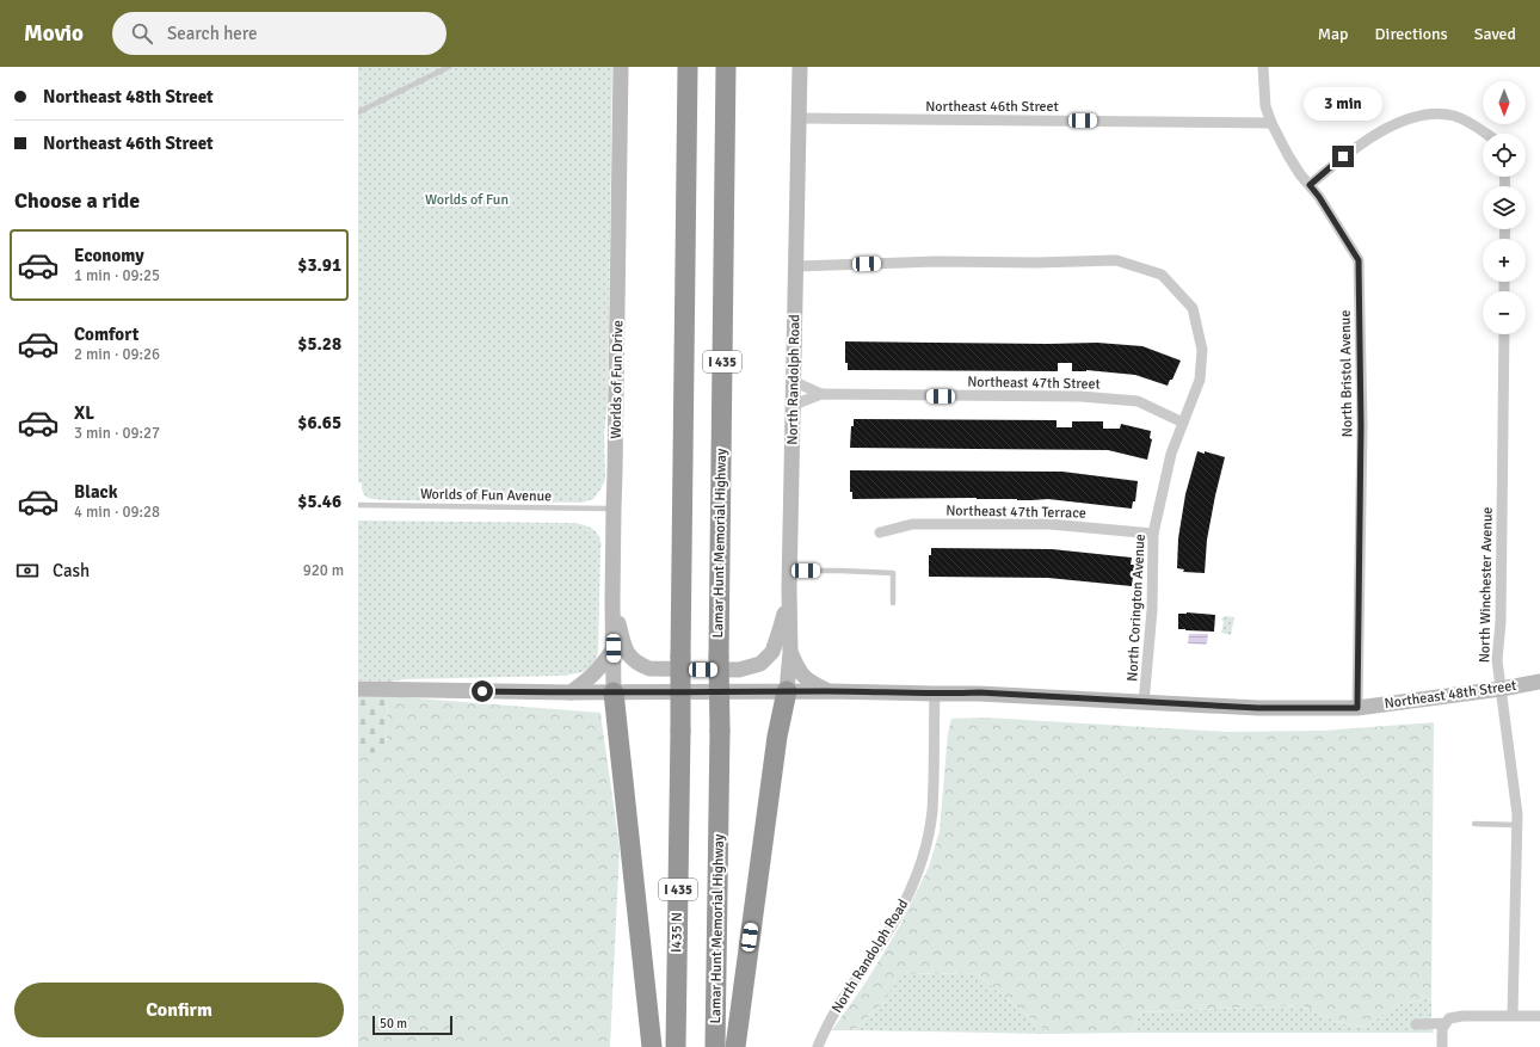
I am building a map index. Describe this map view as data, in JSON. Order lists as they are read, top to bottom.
{
  "streets": {
    "highway": ["I 435", "Lamar Hunt Memorial Highway", "I435 N"],
    "main road": ["Worlds of Fun Drive", "North Randolph Road", "Northeast 48th Street"],
    "street": [
      "Northeast 46th Street",
      "North Bristol Avenue",
      "Northeast 47th Street",
      "Northeast 47th Terrace",
      "North Winchester Avenue",
      "North Corington Avenue"
    ],
    "lane": ["Worlds of Fun Avenue"]
  },
  "crossings": [
    ["Northeast 46th Street", "North Bristol Avenue"],
    ["Northeast 46th Street", "North Randolph Road"],
    ["North Bristol Avenue", "Northeast 48th Street"],
    ["Worlds of Fun Drive", "Worlds of Fun Avenue"],
    ["Worlds of Fun Drive", "Northeast 48th Street"],
    ["North Randolph Road", "Northeast 47th Street"],
    ["North Randolph Road", "North Corington Avenue"],
    ["North Randolph Road", "Northeast 48th Street"],
    ["Northeast 47th Street", "North Corington Avenue"],
    ["Northeast 47th Terrace", "North Corington Avenue"],
    ["North Winchester Avenue", "Northeast 48th Street"],
    ["North Corington Avenue", "Northeast 48th Street"]
  ],
  "parks": ["Worlds of Fun"],
  "scale_bar": "50 m",
  "north": "bottom",
  "page": {
    "header": "Movio",
    "search": "Search here",
    "nav": ["Map", "Directions", "Saved"],
    "banner": ["Northeast 48th Street", "Northeast 46th Street"],
    "map_buttons": ["+", "−"],
    "bubble": "3 min",
    "heading": "Choose a ride",
    "list": [
      {
        "name": "Economy",
        "note": "1 min · 09:25",
        "value": "$3.91"
      },
      {
        "name": "Comfort",
        "note": "2 min · 09:26",
        "value": "$5.28"
      },
      {
        "name": "XL",
        "note": "3 min · 09:27",
        "value": "$6.65"
      },
      {
        "name": "Black",
        "note": "4 min · 09:28",
        "value": "$5.46"
      }
    ],
    "pay": ["Cash", "920 m"],
    "buttons": "Confirm",
    "scale": "50 m"
  }
}
